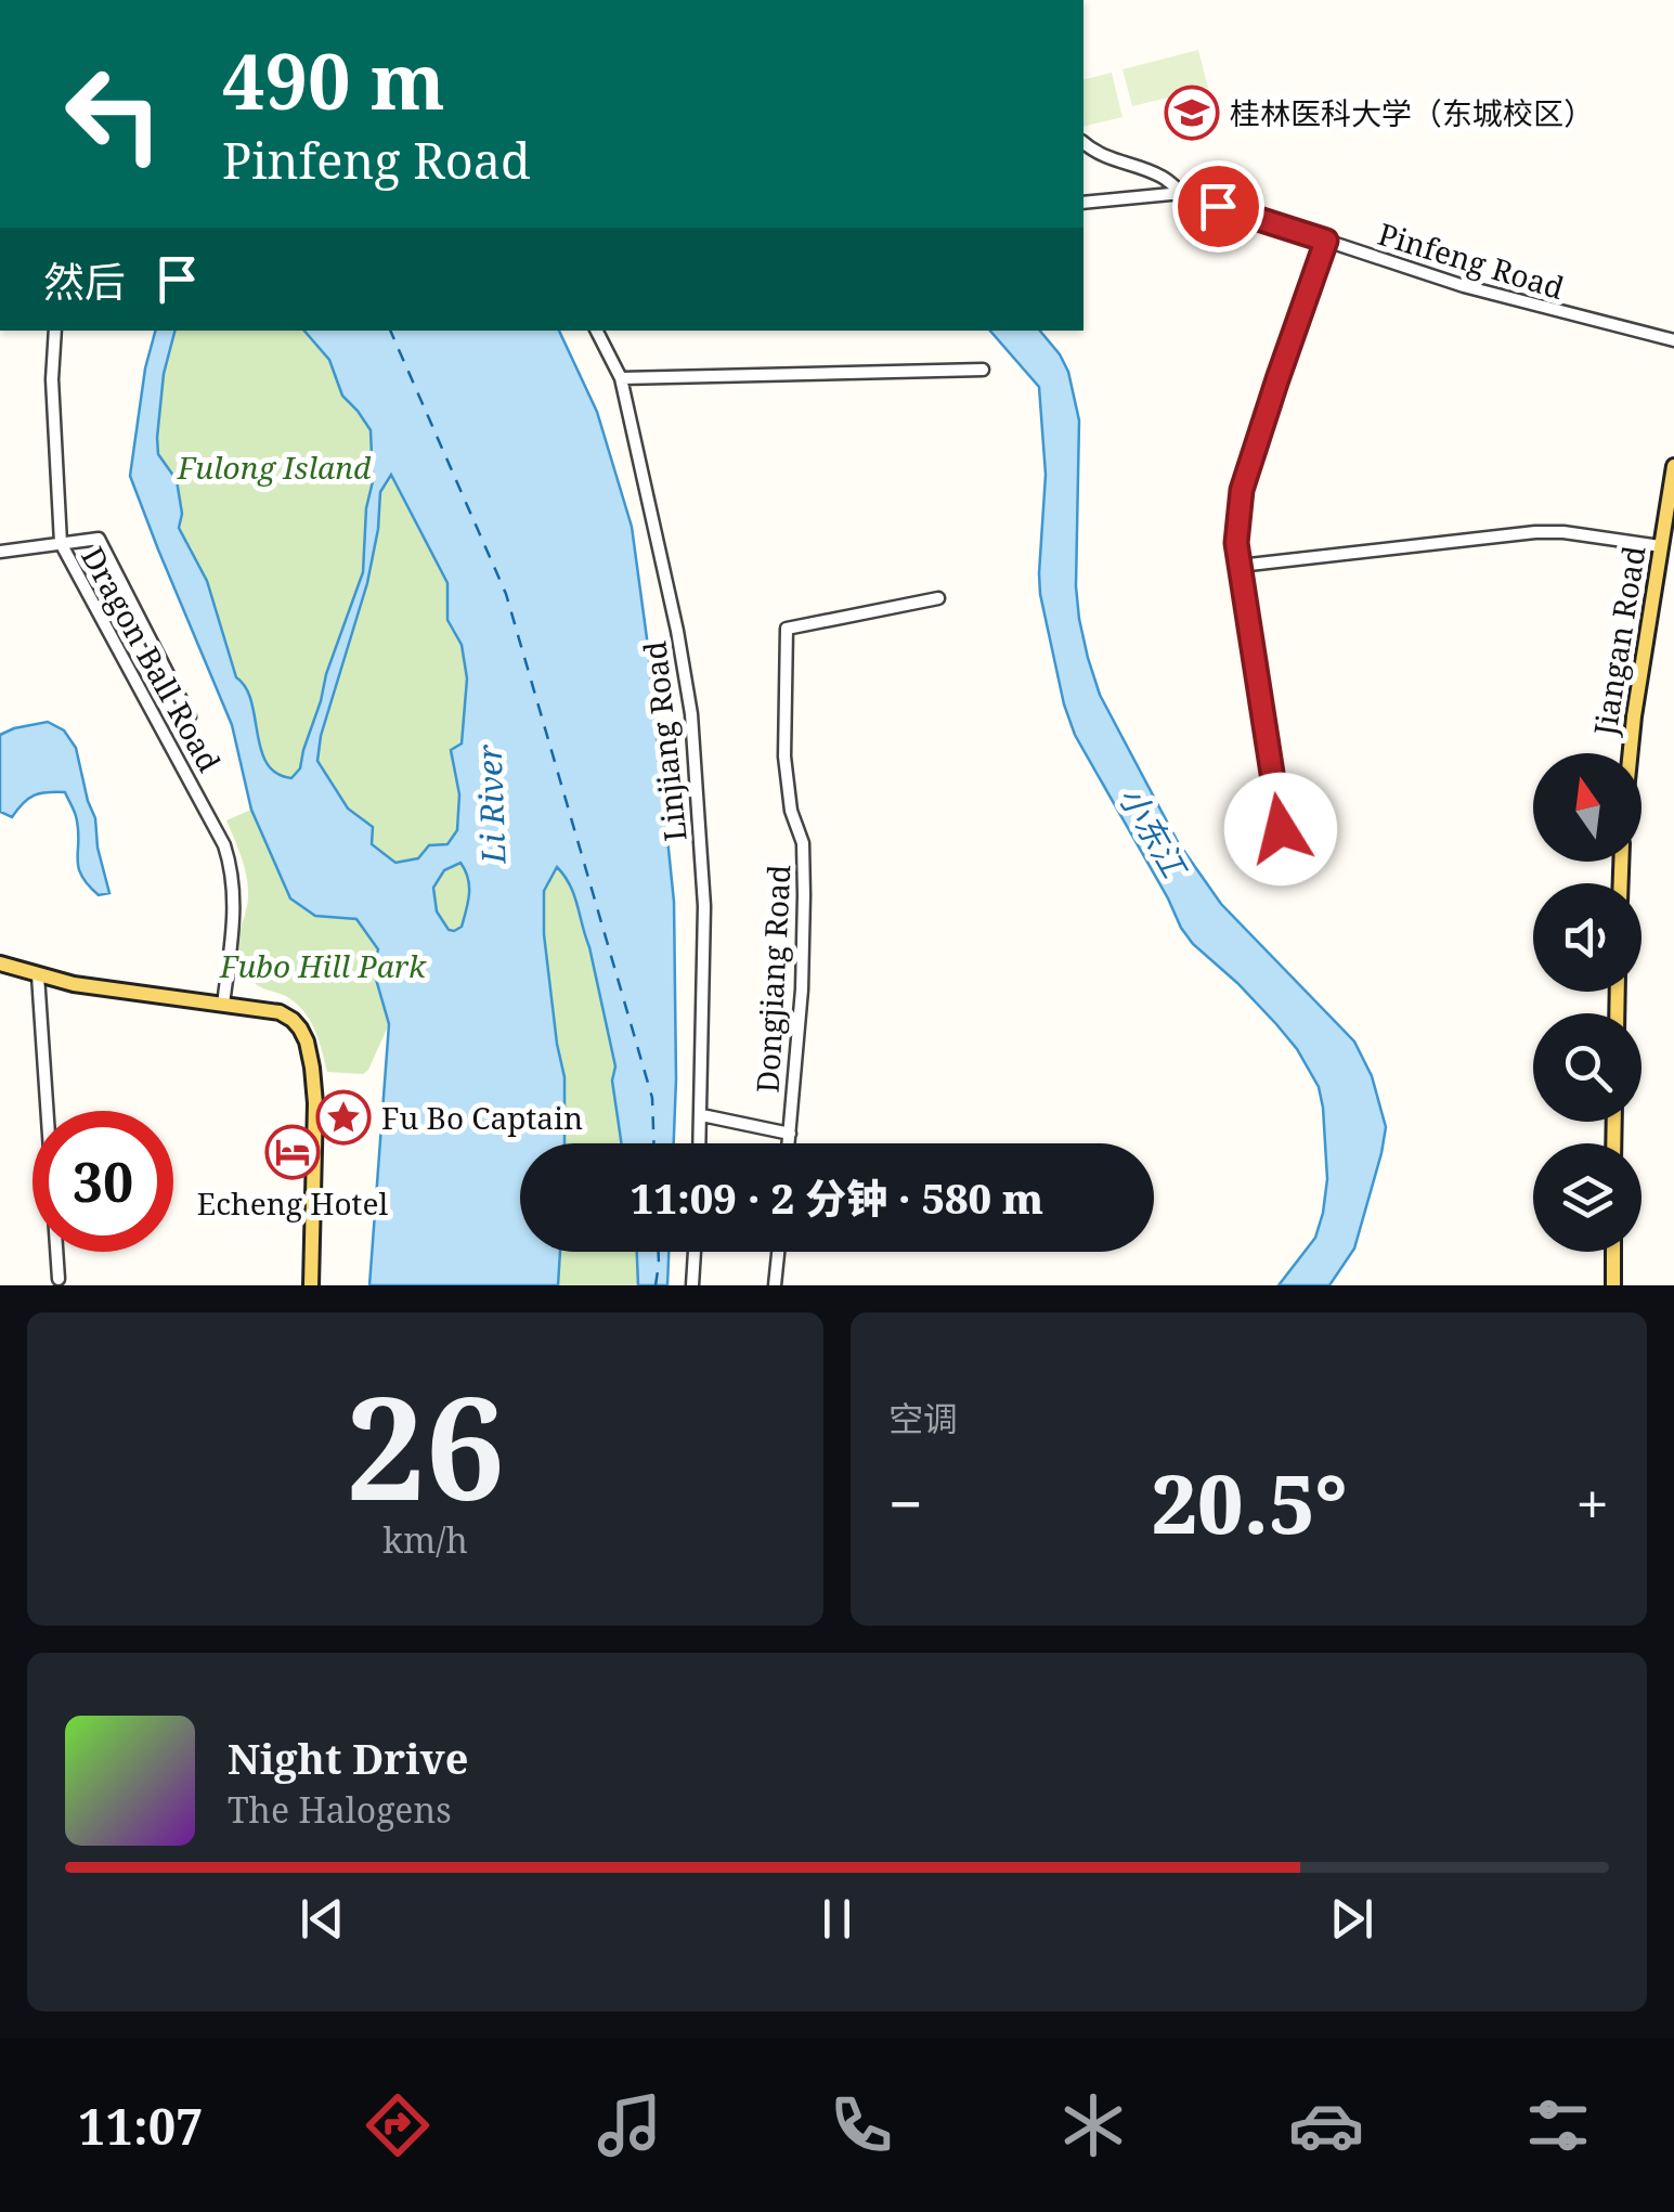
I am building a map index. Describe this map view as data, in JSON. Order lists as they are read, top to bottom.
{
  "streets": {
    "main road": ["Jiangan Road"],
    "street": [
      "Pinfeng Road",
      "Dragon Ball Road",
      "Linjiang Road",
      "Dongjiang Road"
    ]
  },
  "water": ["Li River", "小东江"],
  "parks": ["Fulong Island", "Fubo Hill Park"],
  "places": {
    "school or university": ["桂林医科大学（东城校区）"],
    "place": ["Fu Bo Captain"],
    "hotel": ["Echeng Hotel"]
  },
  "north": "top",
  "page": {
    "turn": ["490 m", "Pinfeng Road"],
    "then": "然后",
    "limit": "30",
    "trip": "11:09 · 2 分钟 · 580 m",
    "tile": [
      ["26", "km/h"],
      "空调"
    ],
    "heat": ["−", "20.5°", "+"],
    "song": ["Night Drive", "The Halogens"],
    "tabs": "11:07"
  }
}
